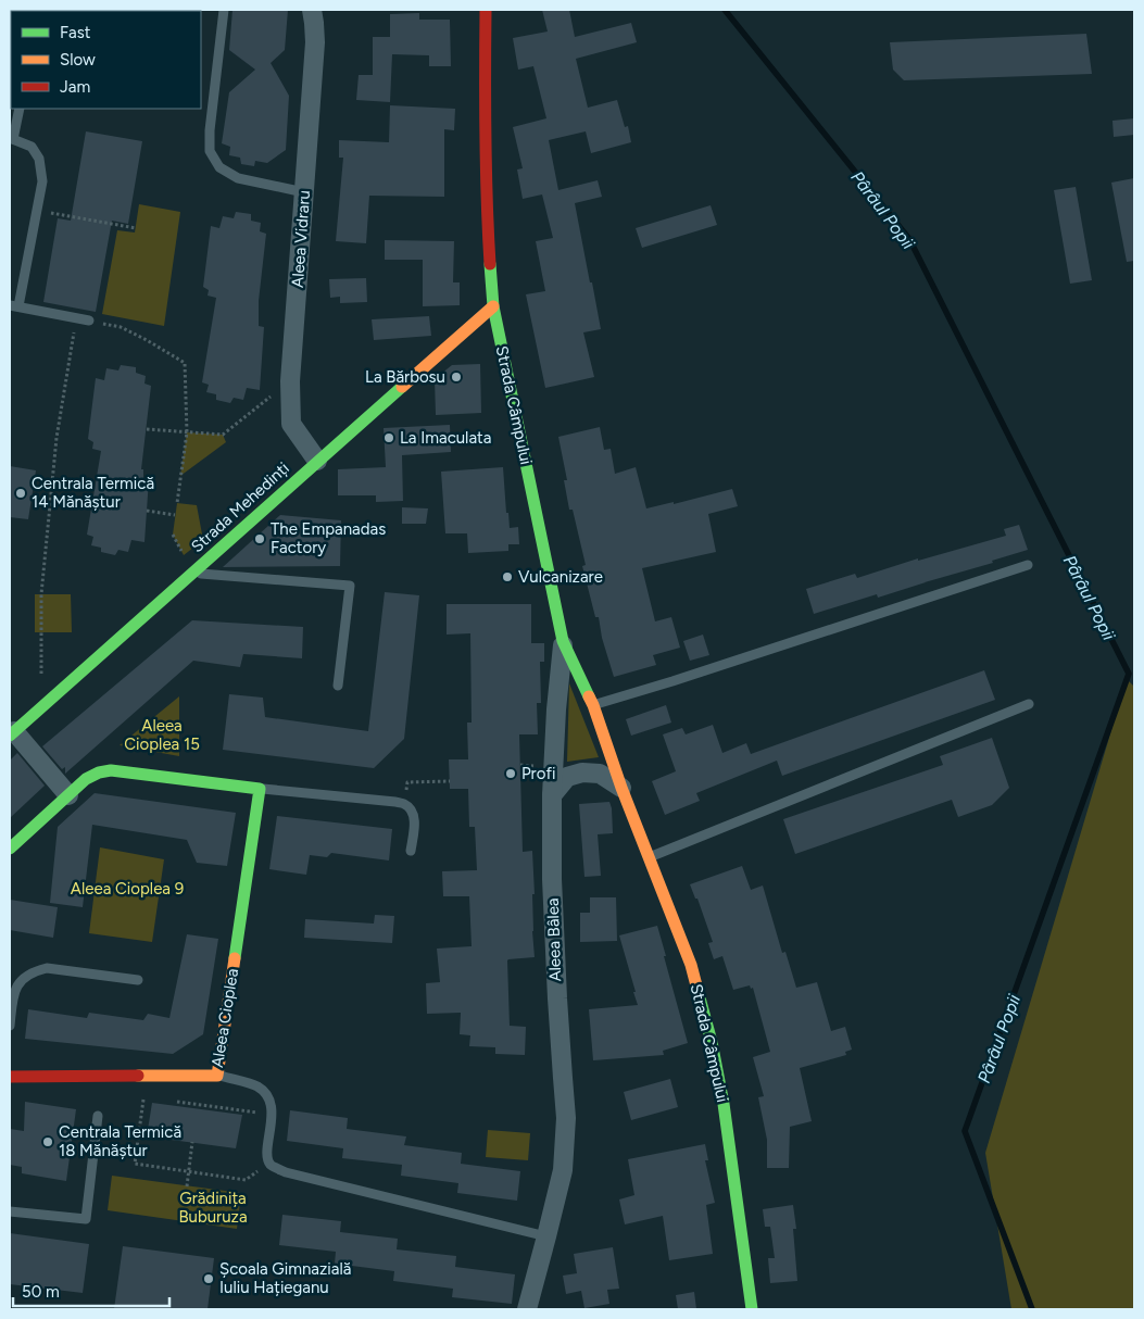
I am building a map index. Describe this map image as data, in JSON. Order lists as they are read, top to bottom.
{
  "streets": {
    "street": [
      "Aleea Vidraru",
      "Strada Câmpului",
      "Strada Mehedinți",
      "Aleea Bâlea",
      "Aleea Cioplea"
    ]
  },
  "crossings": [
    ["Aleea Vidraru", "Strada Mehedinți"],
    ["Strada Câmpului", "Strada Mehedinți"],
    ["Strada Câmpului", "Aleea Bâlea"]
  ],
  "water": ["Pârâul Popii"],
  "parks": ["Aleea Cioplea 15", "Aleea Cioplea 9", "Grădinița Buburuza"],
  "places": [
    "La Bărbosu",
    "La Imaculata",
    "Centrala Termică 14 Mănăștur",
    "The Empanadas Factory",
    "Vulcanizare",
    "Profi",
    "Centrala Termică 18 Mănăștur",
    "Școala Gimnazială Iuliu Hațieganu"
  ],
  "legend": ["Fast", "Slow", "Jam"],
  "scale_bar": "50 m"
}
